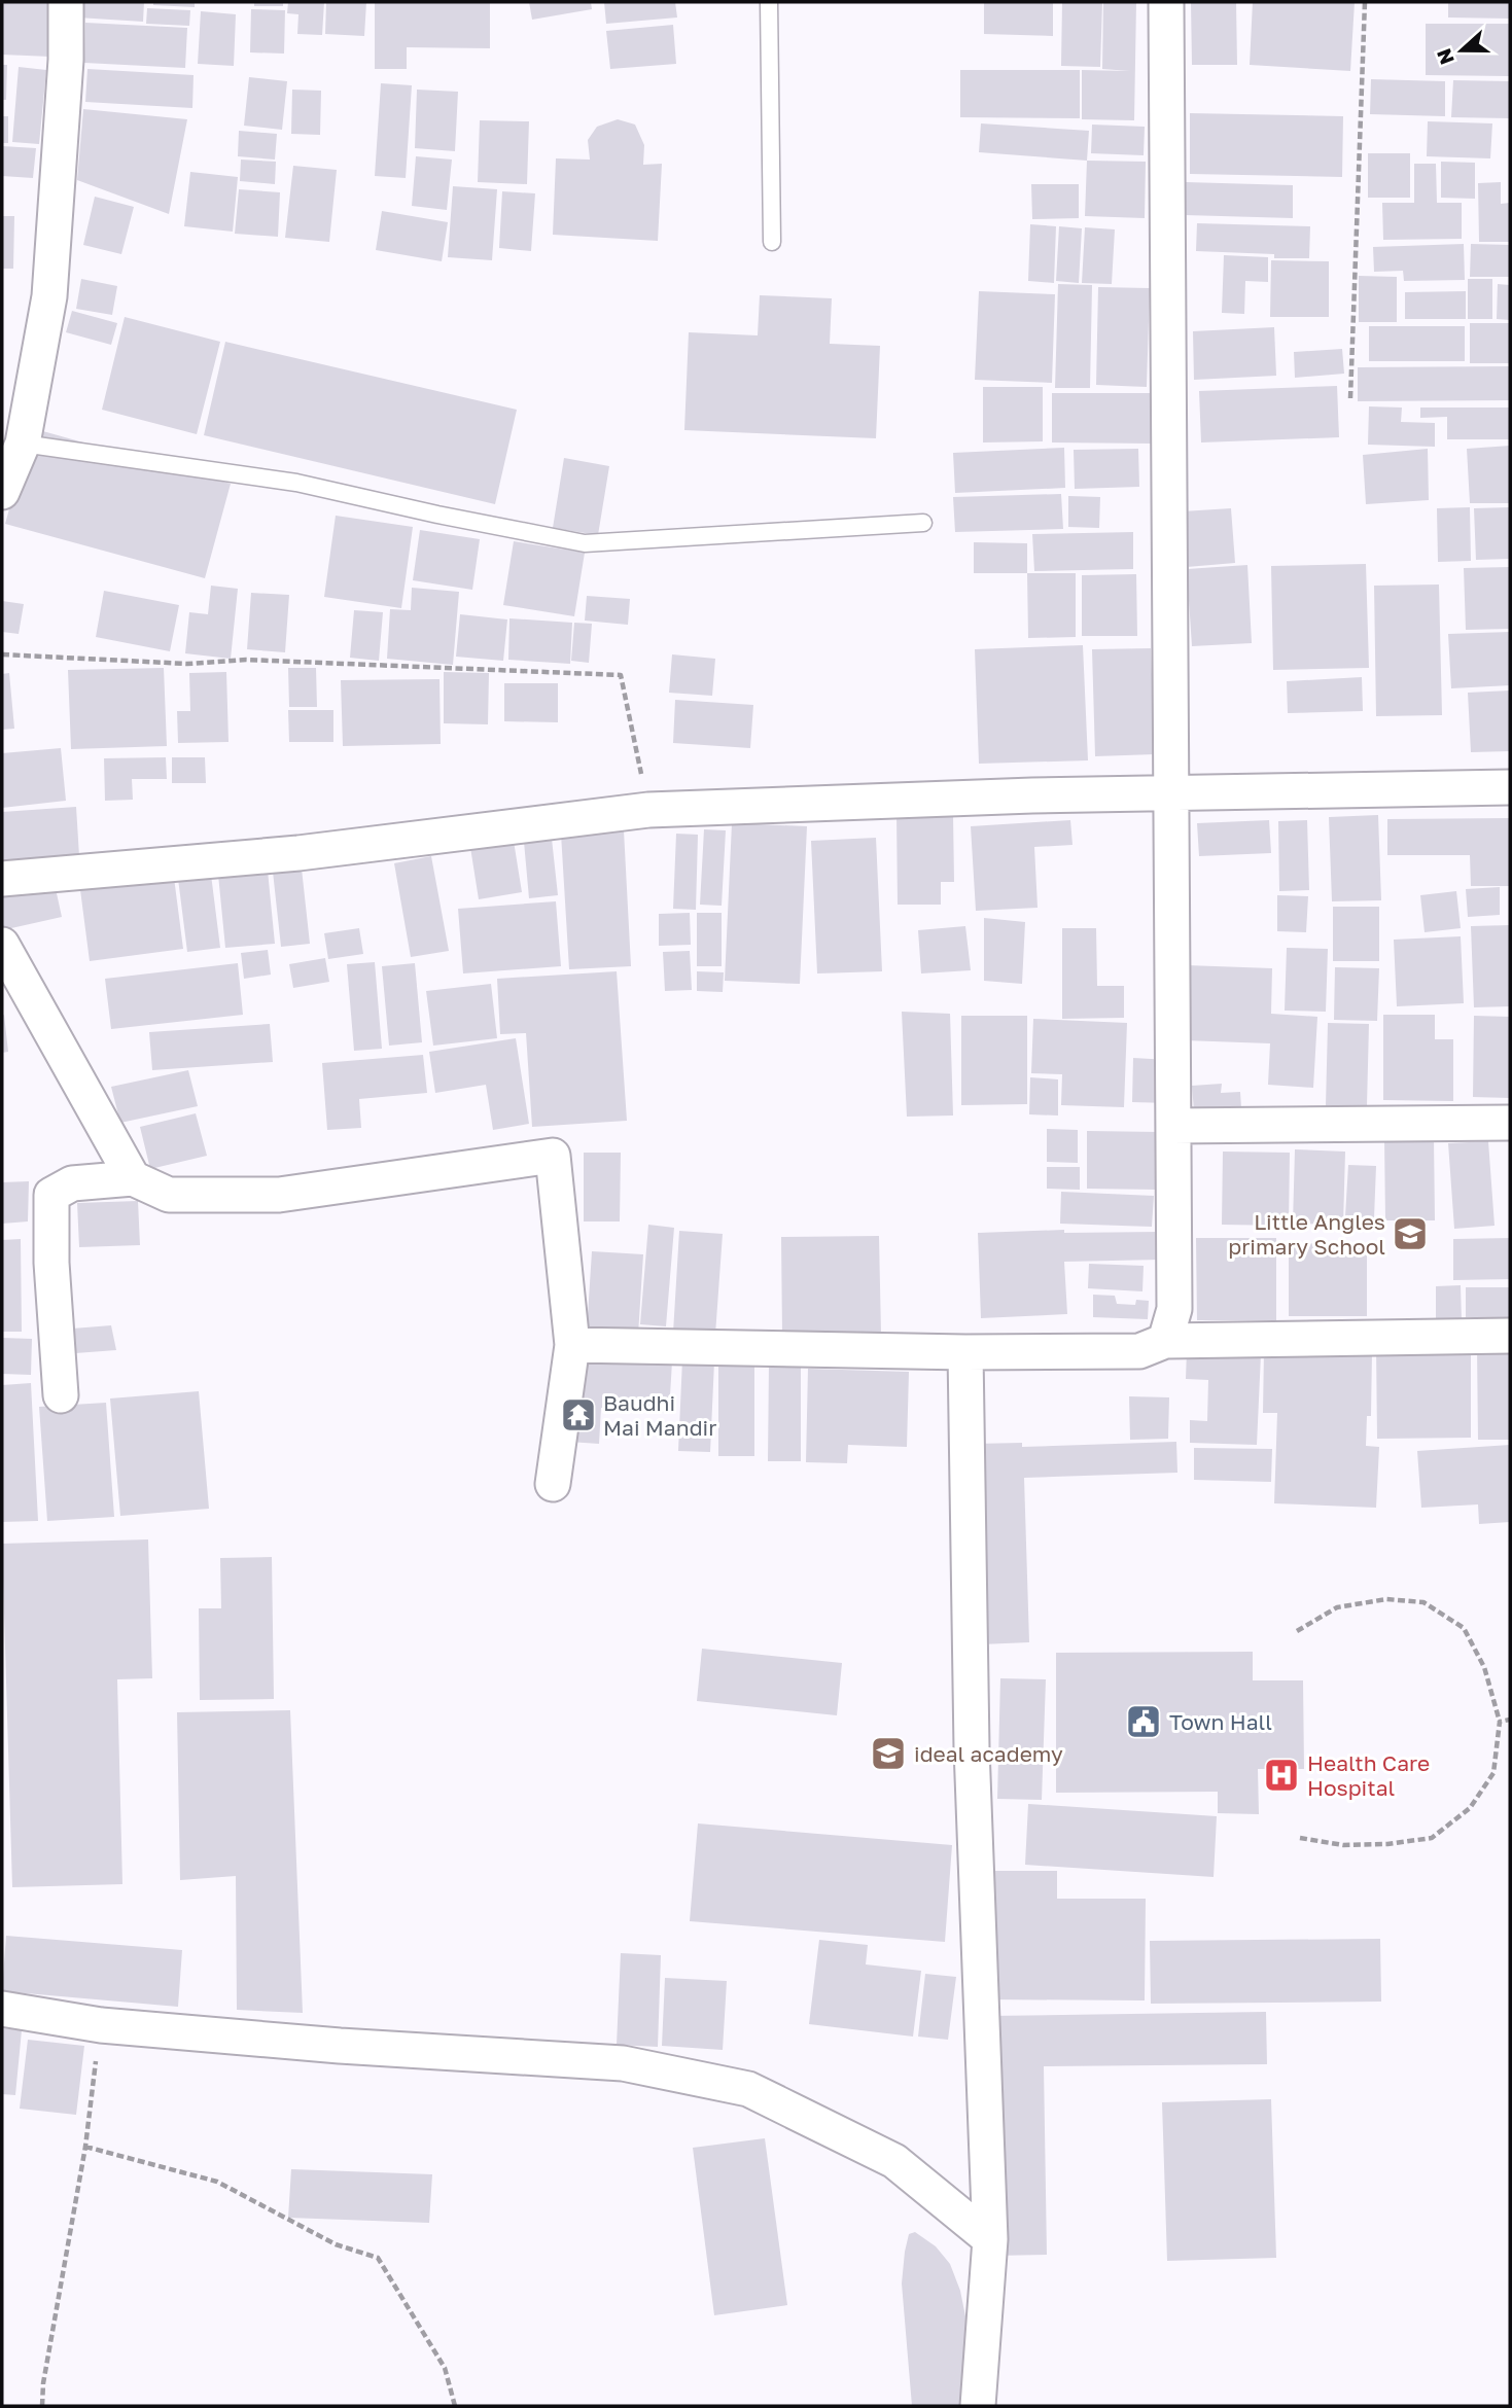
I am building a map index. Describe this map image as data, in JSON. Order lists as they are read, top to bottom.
{
  "places": {
    "school or university": ["Little Angles primary School", "ideal academy"],
    "temple": ["Baudhi Mai Mandir"],
    "public building": ["Town Hall"],
    "hospital": ["Health Care Hospital"]
  },
  "north": "left"
}
